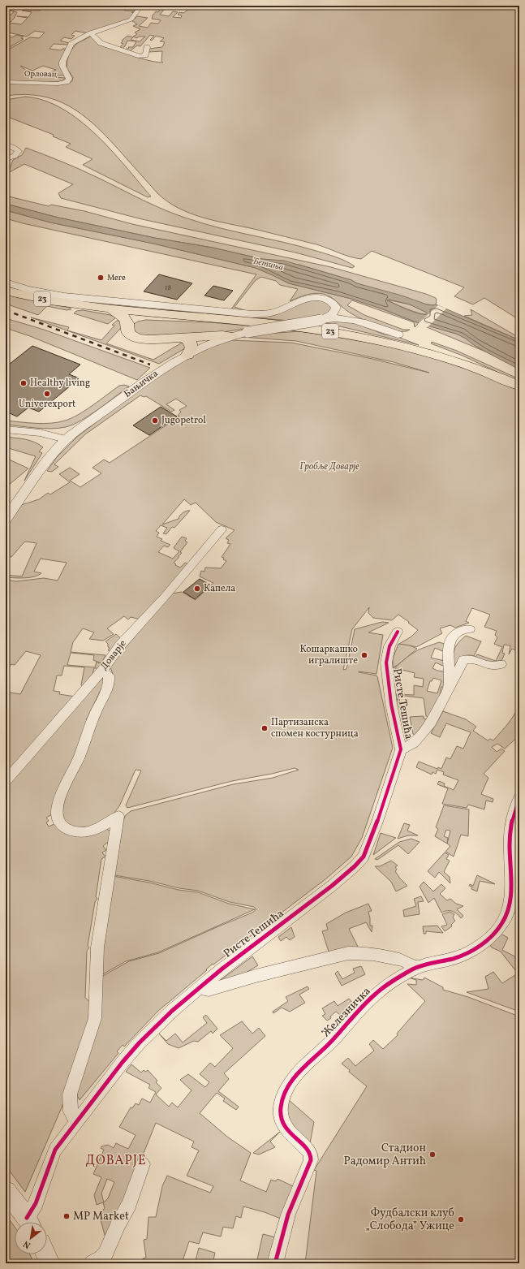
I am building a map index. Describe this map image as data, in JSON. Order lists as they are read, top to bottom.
{
  "streets": {
    "main road": ["23"],
    "street": [
      "Орловац",
      "Бањичка",
      "Доварје",
      "Ристе Тешића",
      "Железничка"
    ]
  },
  "districts": ["ДОВАРЈЕ"],
  "water": ["Ђетиња"],
  "parks": ["Гробље Доварје"],
  "places": [
    "Mere",
    "Healthy living",
    "Univerexport",
    "Jugopetrol",
    "Капела",
    "Кошаркашко игралиште",
    "Партизанска спомен костурница",
    "Стадион Радомир Антић",
    "MP Market",
    "Фудбалски клуб „Слобода” Ужице"
  ],
  "house_numbers": ["18"],
  "north": "bottom left"
}
